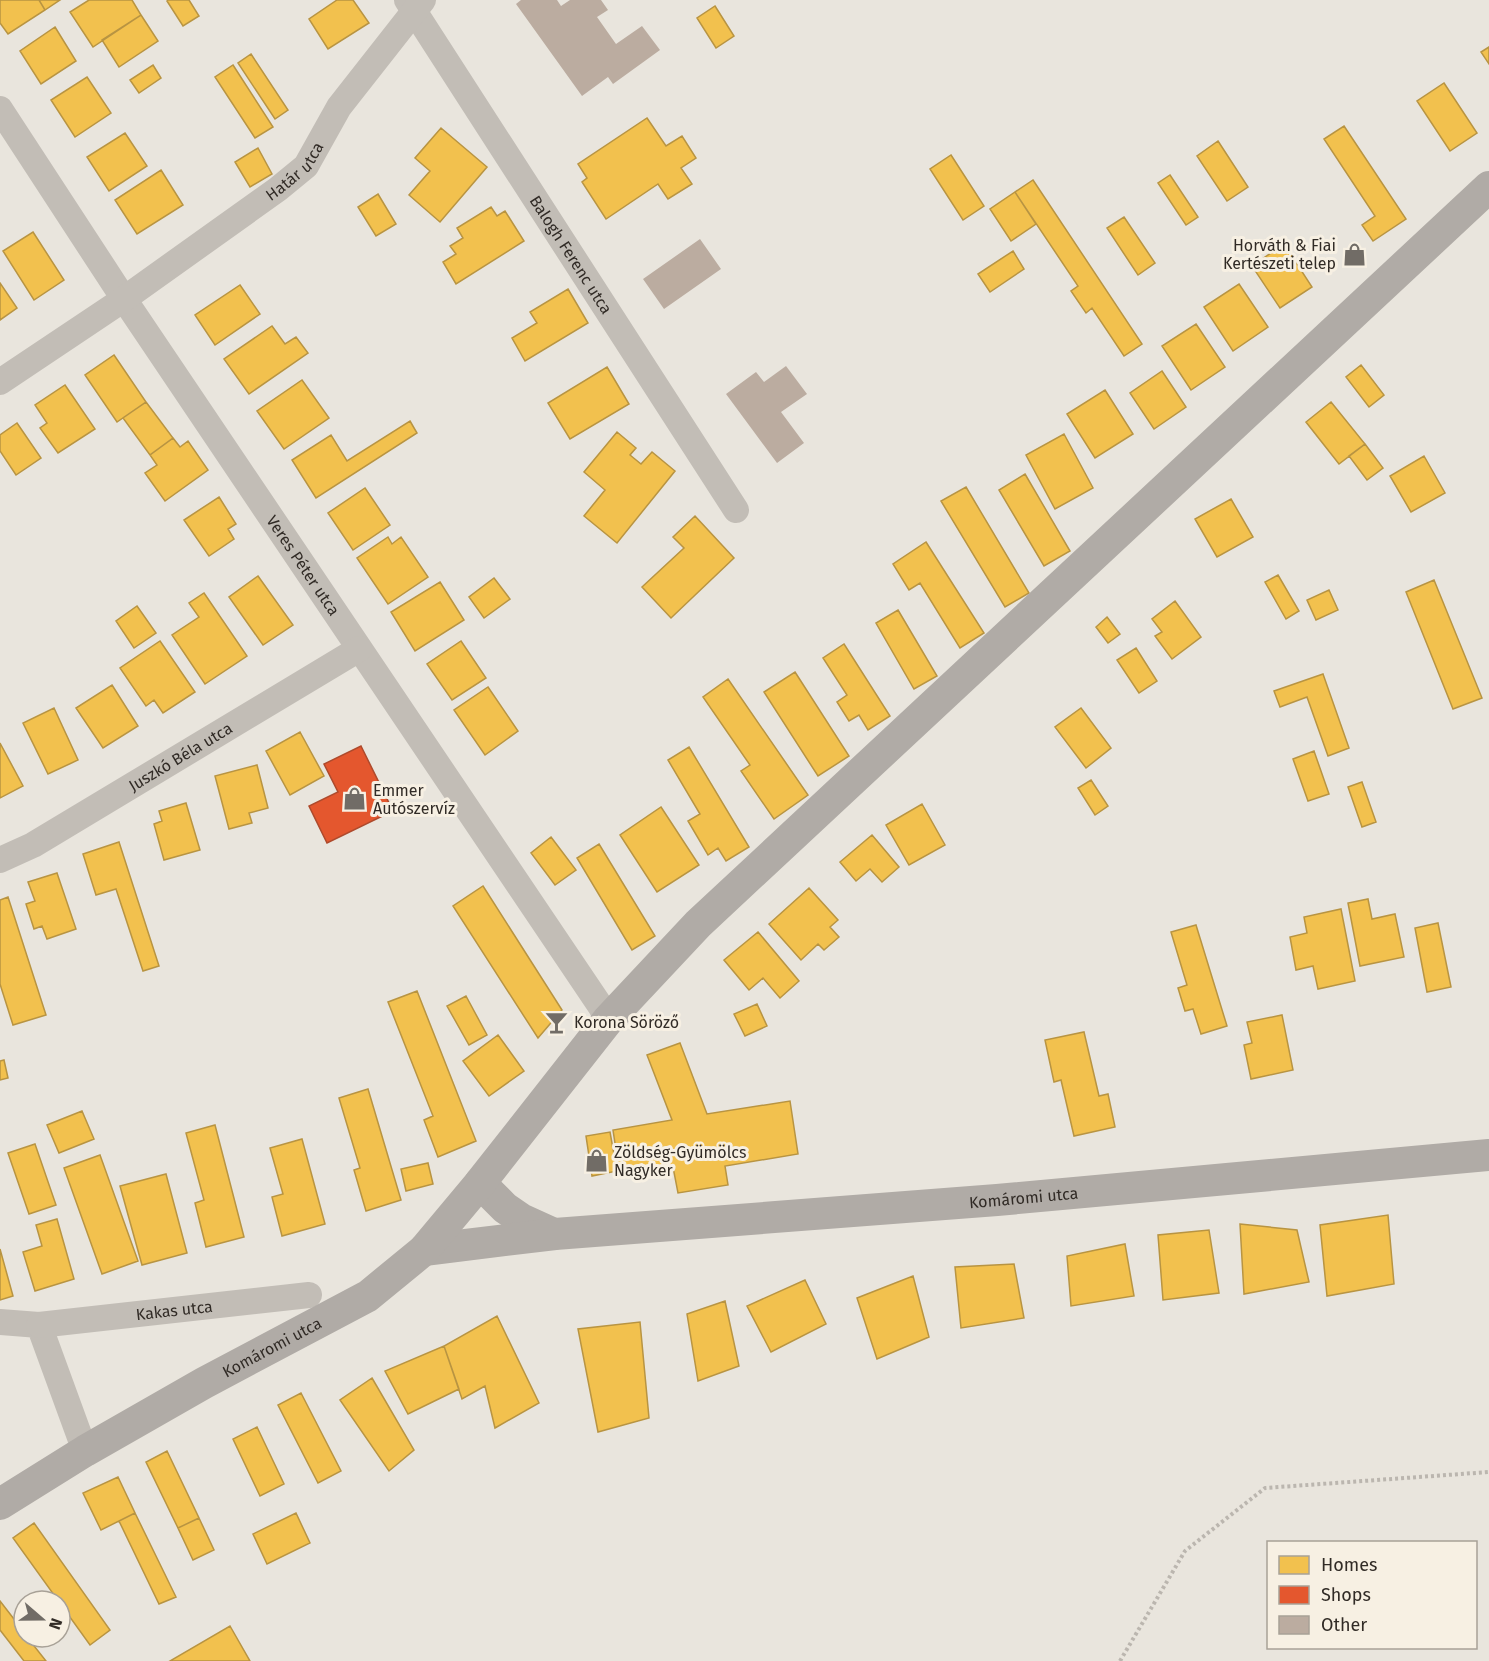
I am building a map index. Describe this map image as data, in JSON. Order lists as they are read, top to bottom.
{
  "streets": {
    "main road": ["Komáromi utca"],
    "street": [
      "Határ utca",
      "Balogh Ferenc utca",
      "Veres Péter utca",
      "Juszkó Béla utca",
      "Kakas utca"
    ]
  },
  "crossings": [
    ["Határ utca", "Balogh Ferenc utca"],
    ["Határ utca", "Veres Péter utca"],
    ["Veres Péter utca", "Juszkó Béla utca"]
  ],
  "places": {
    "shop": ["Horváth & Fiai Kertészeti telep", "Emmer Autószervíz", "Zöldség-Gyümölcs Nagyker"],
    "bar": ["Korona Söröző"]
  },
  "legend": ["Homes", "Shops", "Other"],
  "north": "right"
}
